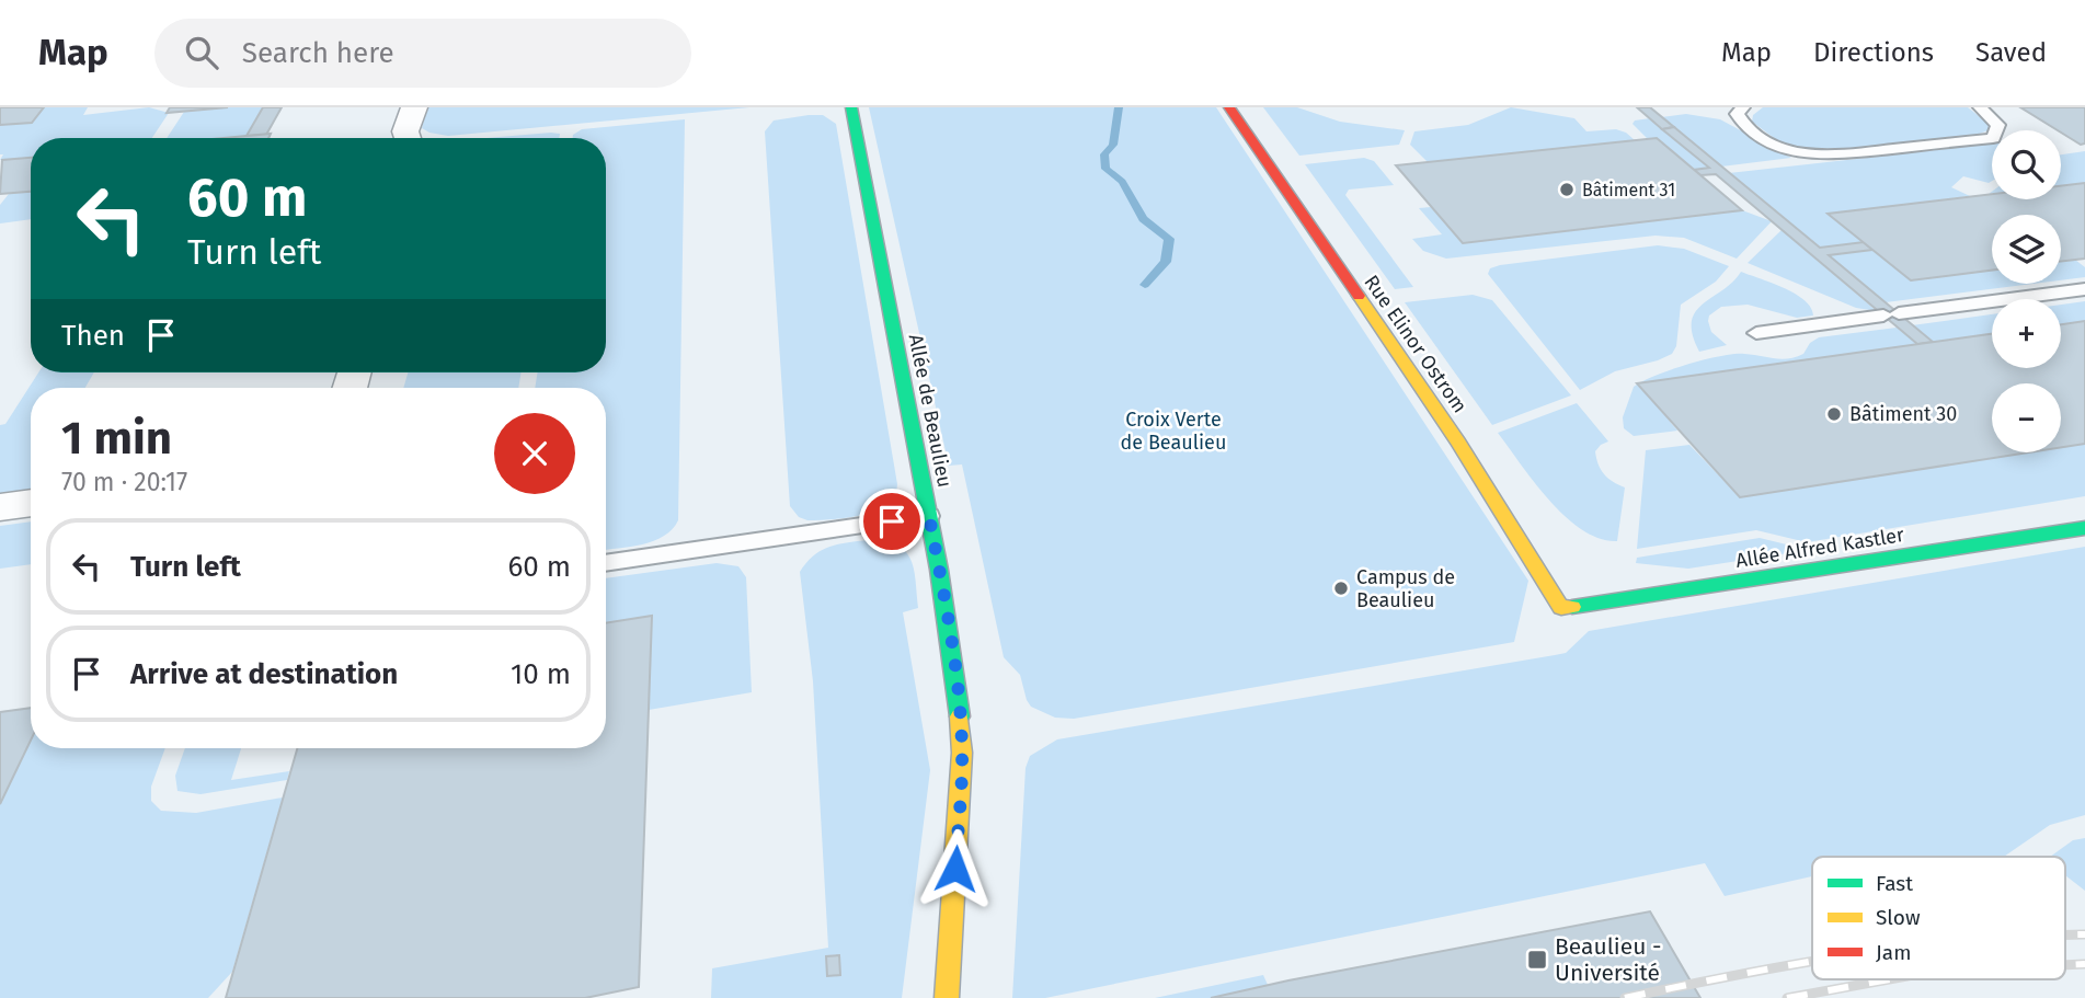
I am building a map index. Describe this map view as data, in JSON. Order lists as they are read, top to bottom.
{
  "streets": {
    "street": ["Rue Elinor Ostrom", "Allée de Beaulieu", "Allée Alfred Kastler"]
  },
  "crossings": [
    ["Rue Elinor Ostrom", "Allée Alfred Kastler"]
  ],
  "parks": ["Croix Verte de Beaulieu"],
  "places": {
    "other": ["Bâtiment 31", "Bâtiment 30", "Campus de Beaulieu"],
    "transit": ["Beaulieu - Université"]
  },
  "legend": ["Fast", "Slow", "Jam"],
  "page": {
    "header": "Map",
    "search": "Search here",
    "nav": ["Map", "Directions", "Saved"],
    "map_buttons": ["+", "−"],
    "turn": ["60 m", "Turn left"],
    "then": "Then",
    "heading": ["1 min", "70 m · 20:17"],
    "list": [
      {
        "name": "Turn left",
        "value": "60 m"
      },
      {
        "name": "Arrive at destination",
        "value": "10 m"
      }
    ]
  }
}
